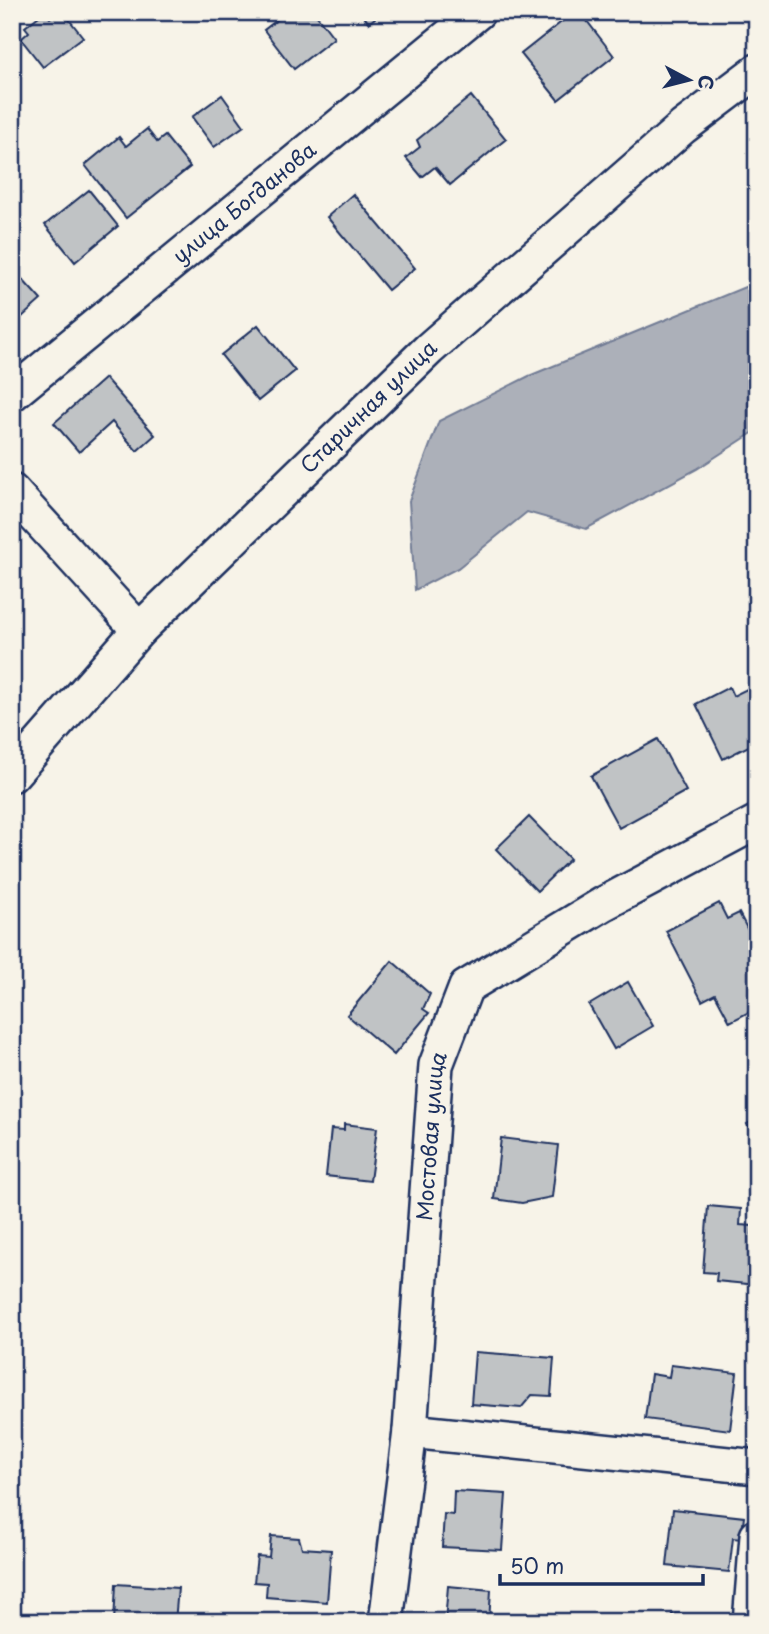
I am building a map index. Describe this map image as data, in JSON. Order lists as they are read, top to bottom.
{
  "streets": {
    "street": ["улица Богданова", "Старичная улица", "Мостовая улица"]
  },
  "scale_bar": "50 m",
  "north": "right"
}
